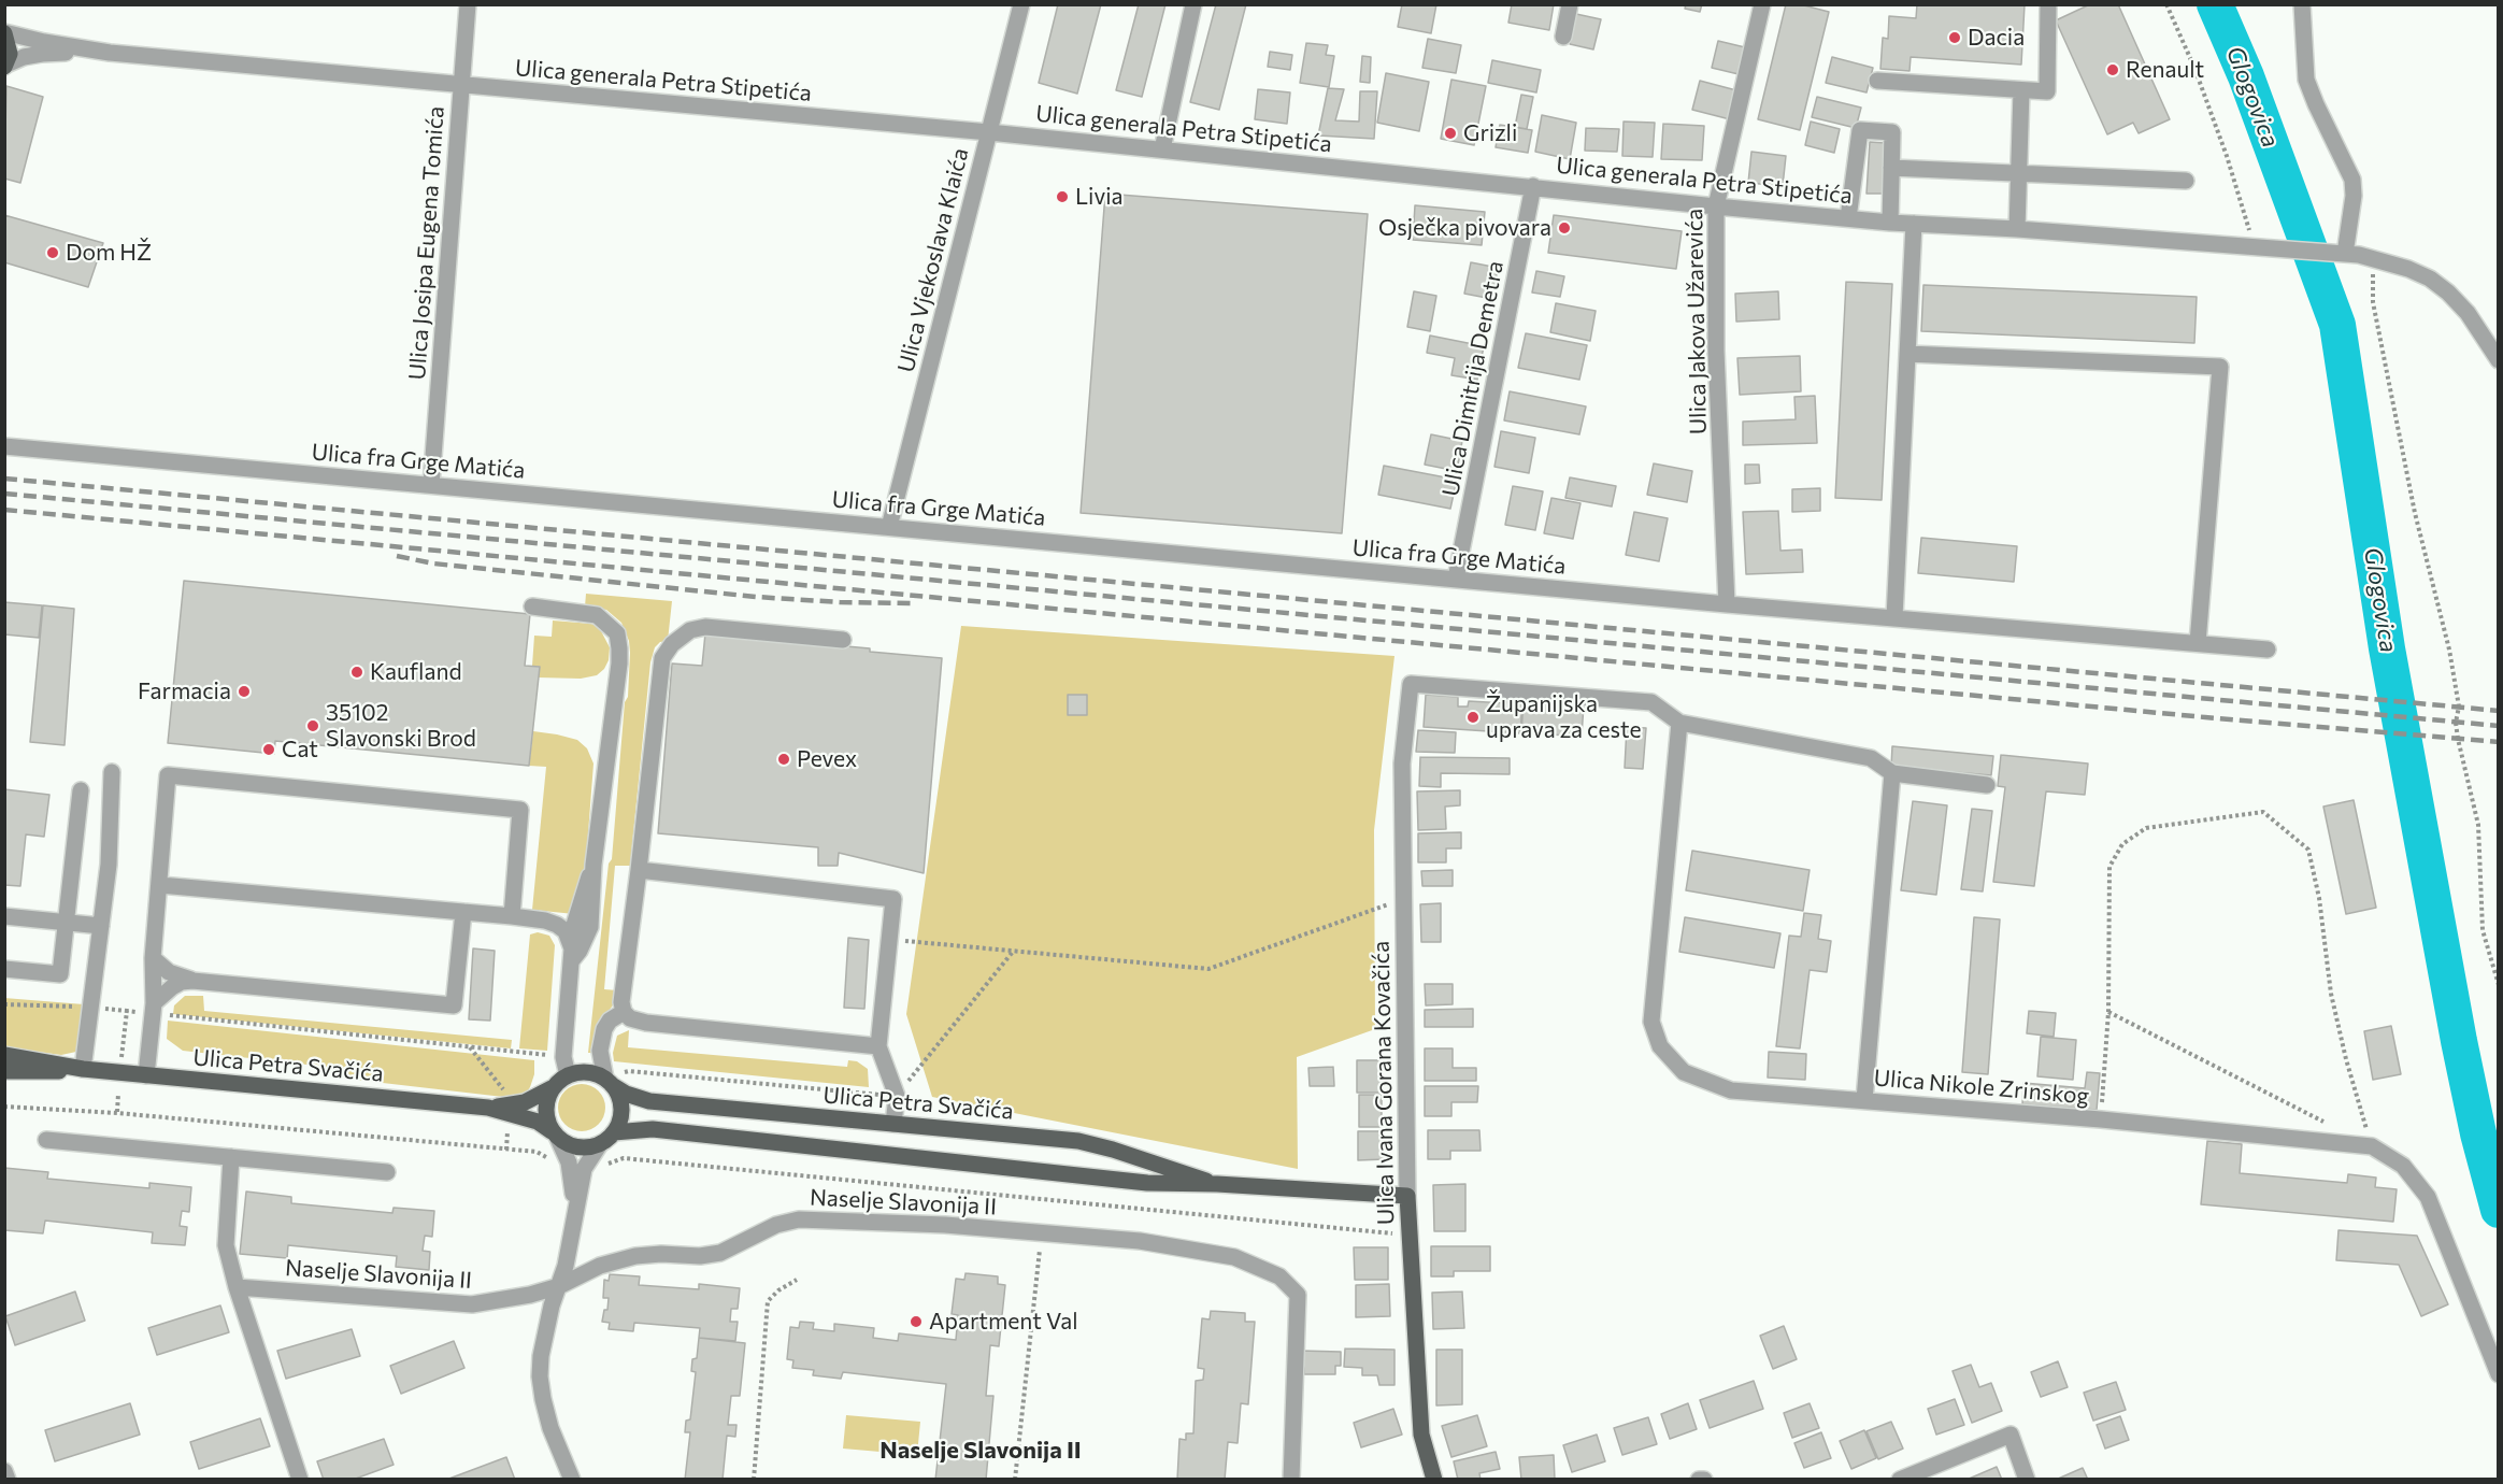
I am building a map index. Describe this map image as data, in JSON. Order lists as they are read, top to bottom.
{
  "streets": {
    "main road": ["Ulica Petra Svačića", "Ulica Ivana Gorana Kovačića"],
    "street": [
      "Ulica generala Petra Stipetića",
      "Ulica Josipa Eugena Tomića",
      "Ulica Vjekoslava Klaića",
      "Ulica Jakova Užarevića",
      "Ulica Dimitrija Demetra",
      "Ulica fra Grge Matića",
      "Ulica Nikole Zrinskog",
      "Naselje Slavonija II"
    ]
  },
  "crossings": [
    ["Ulica generala Petra Stipetića", "Ulica Josipa Eugena Tomića"],
    ["Ulica generala Petra Stipetića", "Ulica Vjekoslava Klaića"],
    ["Ulica generala Petra Stipetića", "Ulica Jakova Užarevića"],
    ["Ulica generala Petra Stipetića", "Ulica Dimitrija Demetra"],
    ["Ulica Josipa Eugena Tomića", "Ulica fra Grge Matića"],
    ["Ulica Vjekoslava Klaića", "Ulica fra Grge Matića"],
    ["Ulica Jakova Užarevića", "Ulica fra Grge Matića"],
    ["Ulica Dimitrija Demetra", "Ulica fra Grge Matića"],
    ["Ulica Petra Svačića", "Ulica Ivana Gorana Kovačića"],
    ["Ulica Ivana Gorana Kovačića", "Ulica Nikole Zrinskog"]
  ],
  "districts": ["Naselje Slavonija II"],
  "water": ["Glogovica"],
  "places": [
    "Dacia",
    "Renault",
    "Grizli",
    "Livia",
    "Osječka pivovara",
    "Dom HŽ",
    "Kaufland",
    "Farmacia",
    "Županijska uprava za ceste",
    "35102 Slavonski Brod",
    "Cat",
    "Pevex",
    "Apartment Val"
  ]
}
